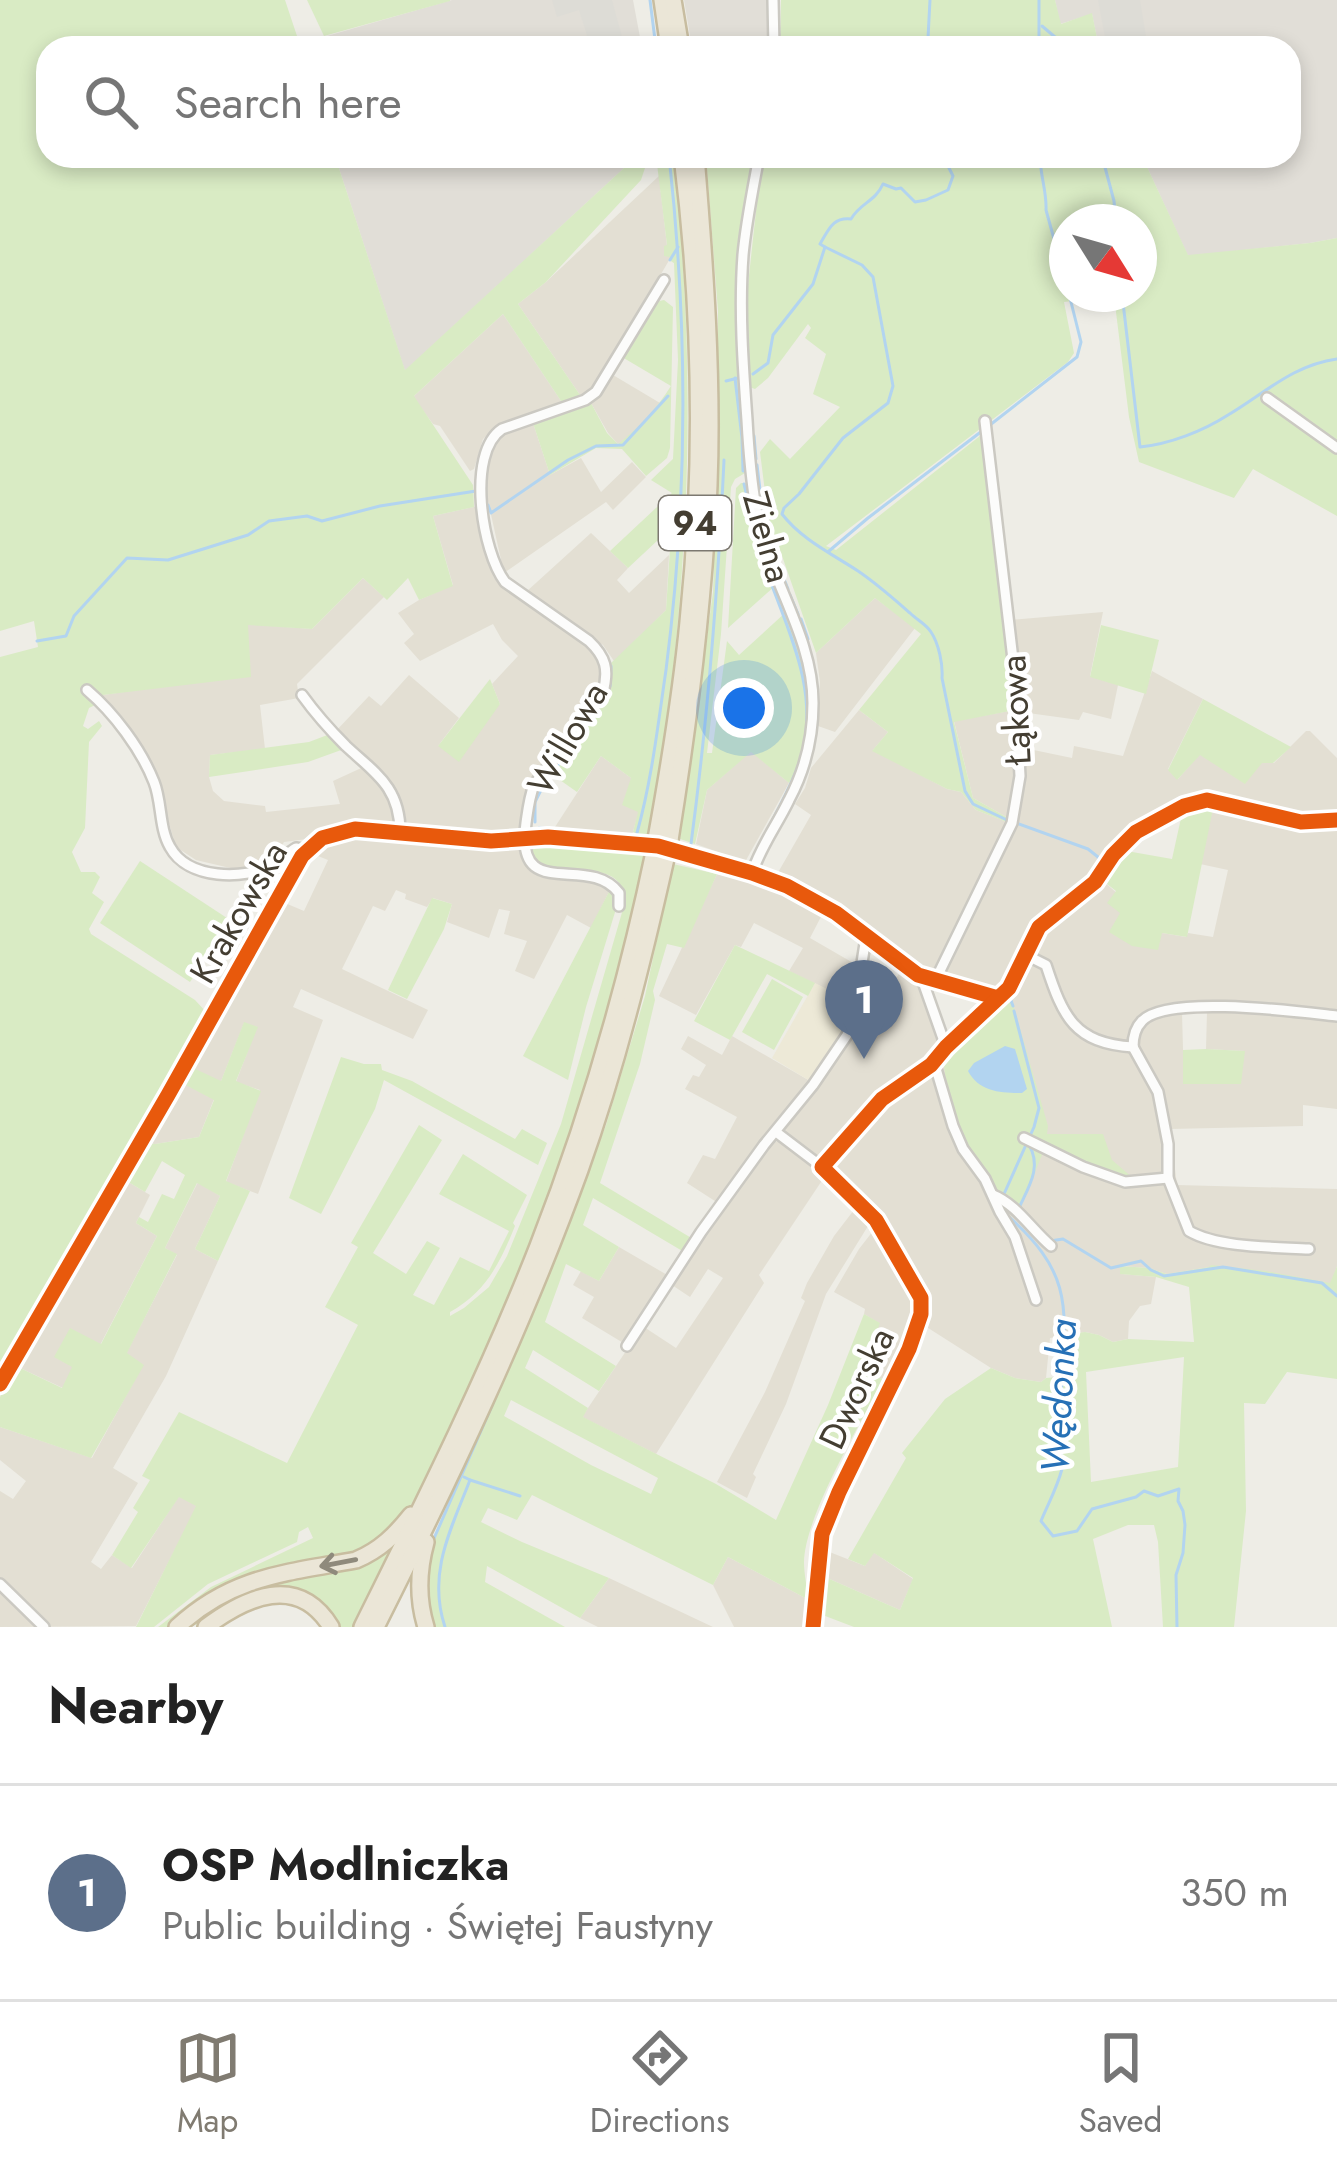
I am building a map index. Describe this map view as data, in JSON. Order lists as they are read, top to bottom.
{
  "streets": {
    "highway": ["94"],
    "street": [
      "Zielna",
      "Łąkowa",
      "Willowa",
      "Krakowska",
      "Dworska"
    ]
  },
  "crossings": [
    ["Zielna", "Krakowska"],
    ["Łąkowa", "Krakowska"],
    ["Willowa", "Krakowska"]
  ],
  "water": ["Wędonka"],
  "north": "bottom right",
  "page": {
    "search": "Search here",
    "pins": "1",
    "heading": "Nearby",
    "list": [
      {
        "mark": "1",
        "name": "OSP Modlniczka",
        "note": "Public building · Świętej Faustyny",
        "value": "350 m"
      }
    ],
    "nav": ["Map", "Directions", "Saved"]
  }
}
